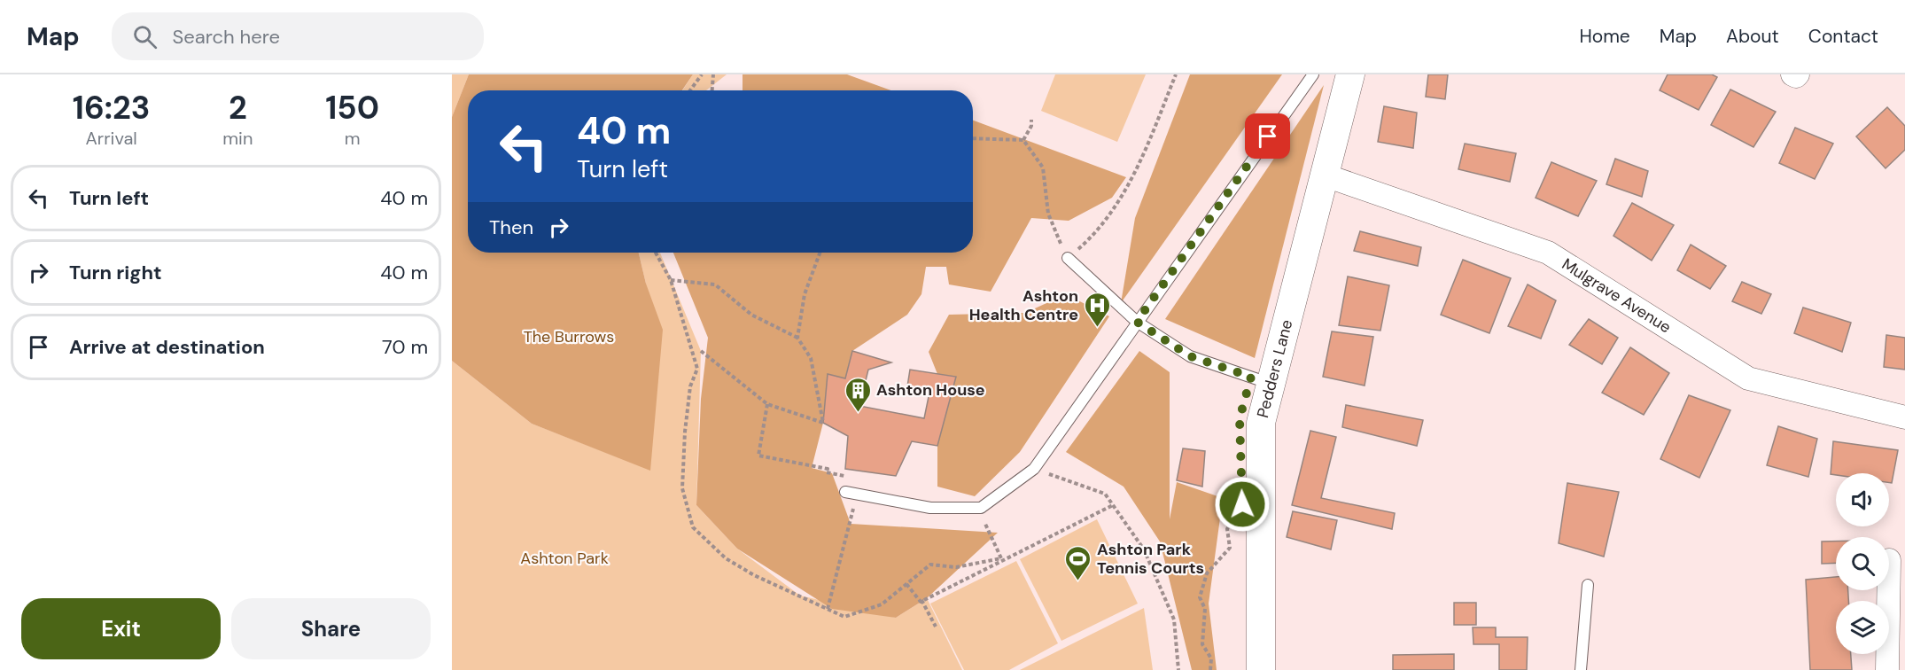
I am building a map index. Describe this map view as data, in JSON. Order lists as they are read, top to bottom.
{
  "streets": {
    "street": ["Mulgrave Avenue", "Pedders Lane"]
  },
  "crossings": [
    ["Mulgrave Avenue", "Pedders Lane"]
  ],
  "parks": ["The Burrows", "Ashton Park"],
  "places": {
    "hospital": ["Ashton Health Centre"],
    "building": ["Ashton House"],
    "sports": ["Ashton Park Tennis Courts"]
  },
  "page": {
    "header": "Map",
    "search": "Search here",
    "nav": [
      "Home",
      "Map",
      "About",
      "Contact"
    ],
    "eta": [
      "16:23",
      "Arrival",
      "2",
      "min",
      "150",
      "m"
    ],
    "turn": ["40 m", "Turn left"],
    "list": [
      {
        "name": "Turn left",
        "value": "40 m"
      },
      {
        "name": "Turn right",
        "value": "40 m"
      },
      {
        "name": "Arrive at destination",
        "value": "70 m"
      }
    ],
    "then": "Then",
    "buttons": ["Exit", "Share"]
  }
}
